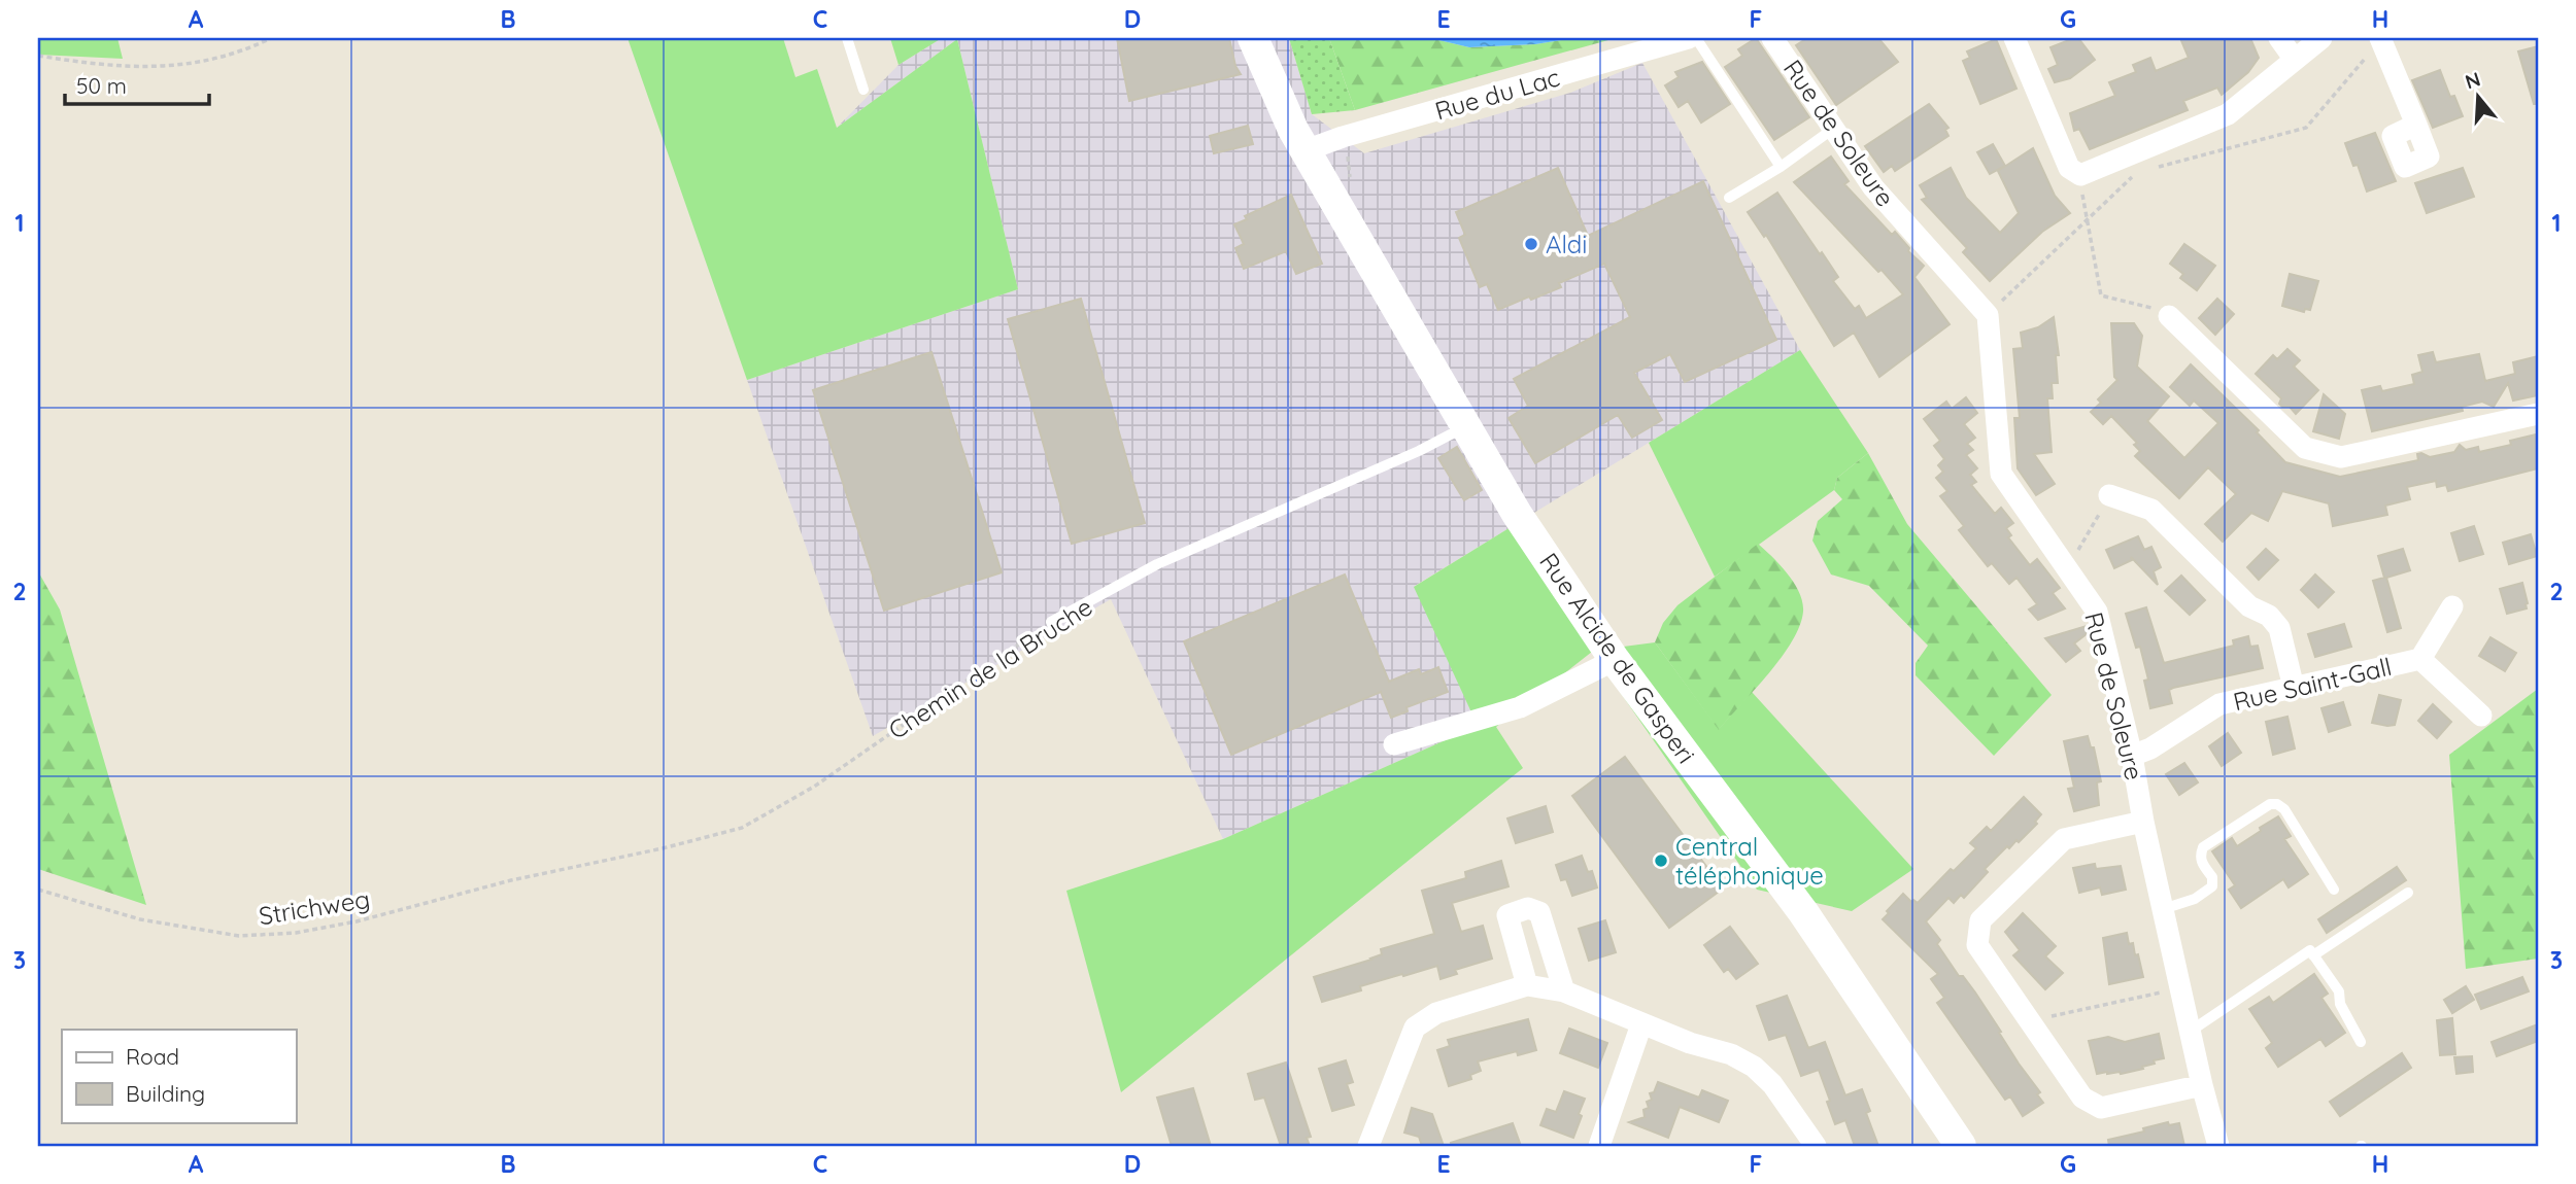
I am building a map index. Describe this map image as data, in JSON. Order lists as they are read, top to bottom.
{
  "streets": {
    "main road": ["Rue Alcide de Gasperi"],
    "street": ["Rue du Lac", "Rue de Soleure", "Rue Saint-Gall"],
    "lane": ["Chemin de la Bruche"],
    "path": ["Strichweg"]
  },
  "crossings": [
    ["Rue du Lac", "Rue Alcide de Gasperi"],
    ["Rue de Soleure", "Rue Saint-Gall"],
    ["Rue Alcide de Gasperi", "Chemin de la Bruche"],
    ["Chemin de la Bruche", "Strichweg"]
  ],
  "places": ["Aldi", "Central téléphonique"],
  "legend": ["Road", "Building"],
  "scale_bar": "50 m",
  "north": "top",
  "grid": {
    "columns": [
      "A",
      "B",
      "C",
      "D",
      "E",
      "F",
      "G",
      "H"
    ],
    "rows": ["1", "2", "3"]
  }
}
